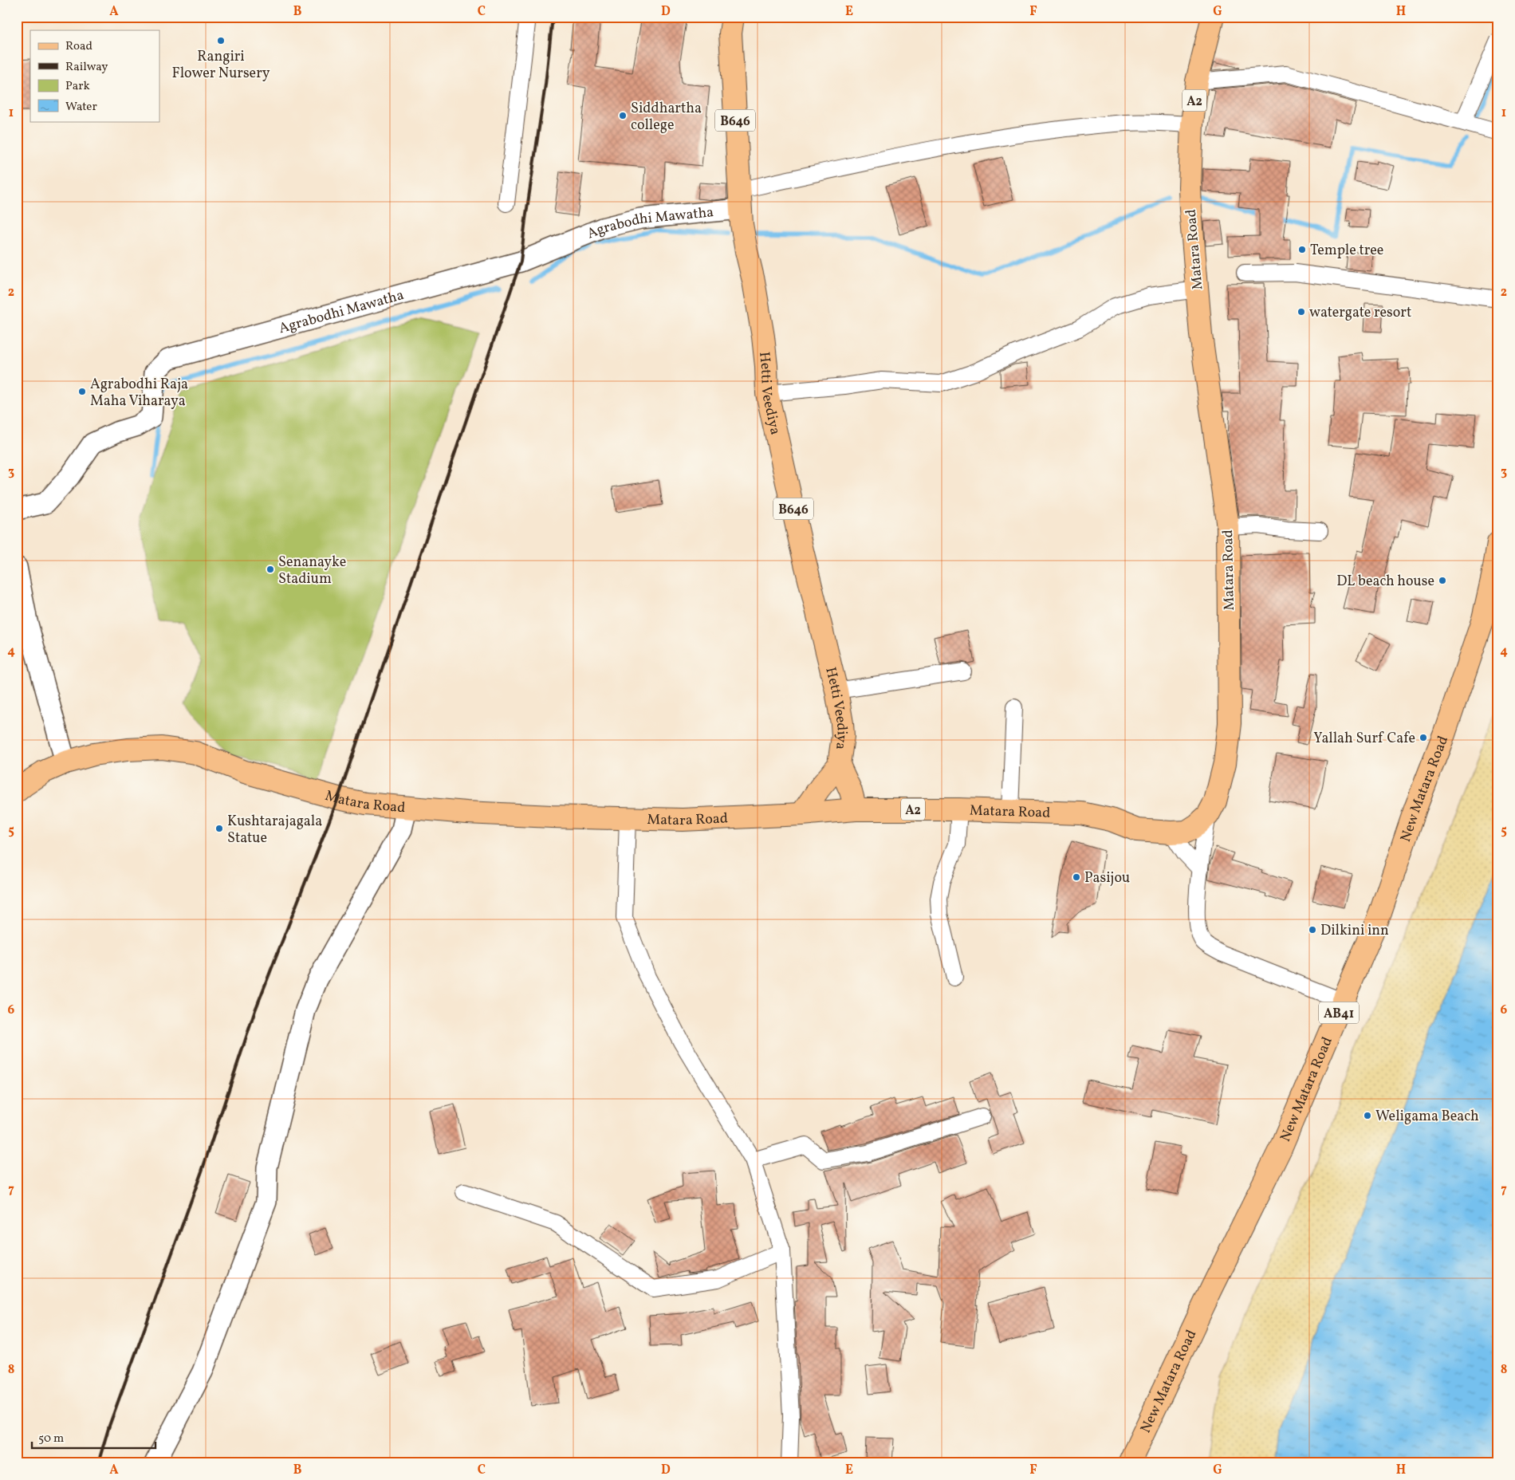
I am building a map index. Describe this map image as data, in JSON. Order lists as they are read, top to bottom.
{
  "streets": {
    "main road": [
      "A2",
      "B646",
      "Matara Road",
      "Hetti Veediya",
      "New Matara Road",
      "AB41"
    ],
    "street": ["Agrabodhi Mawatha"]
  },
  "crossings": [
    ["Agrabodhi Mawatha", "Hetti Veediya"],
    ["Matara Road", "Hetti Veediya"]
  ],
  "places": [
    "Rangiri Flower Nursery",
    "Siddhartha college",
    "Temple tree",
    "watergate resort",
    "Agrabodhi Raja Maha Viharaya",
    "Senanayke Stadium",
    "DL beach house",
    "Yallah Surf Cafe",
    "Kushtarajagala Statue",
    "Pasijou",
    "Dilkini inn",
    "Weligama Beach"
  ],
  "legend": [
    "Road",
    "Railway",
    "Park",
    "Water"
  ],
  "scale_bar": "50 m",
  "grid": {
    "columns": [
      "A",
      "B",
      "C",
      "D",
      "E",
      "F",
      "G",
      "H"
    ],
    "rows": [
      "1",
      "2",
      "3",
      "4",
      "5",
      "6",
      "7",
      "8"
    ]
  }
}
